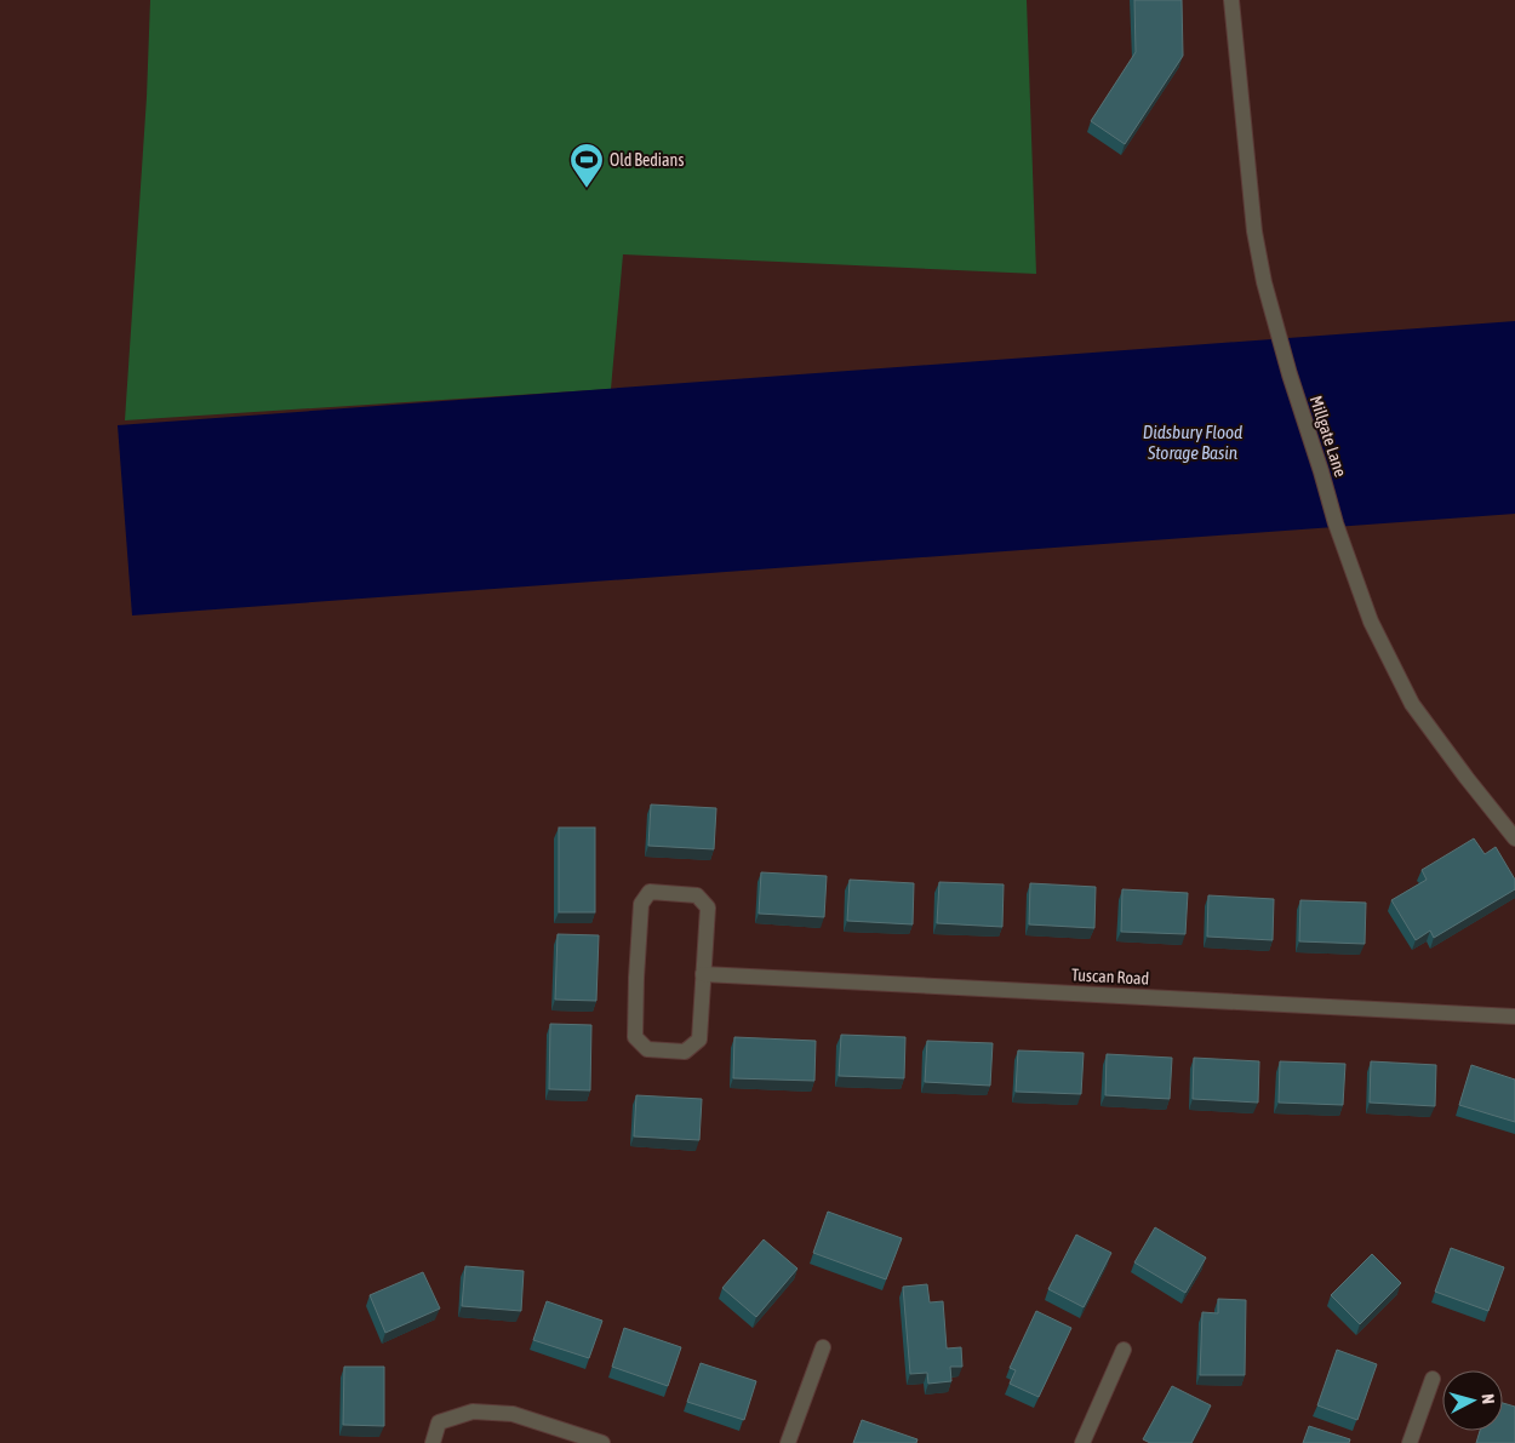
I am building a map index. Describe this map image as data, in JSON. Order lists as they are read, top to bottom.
{
  "streets": {
    "street": ["Millgate Lane", "Tuscan Road"]
  },
  "water": ["Didsbury Flood Storage Basin"],
  "places": {
    "sports": ["Old Bedians"]
  },
  "north": "right"
}
